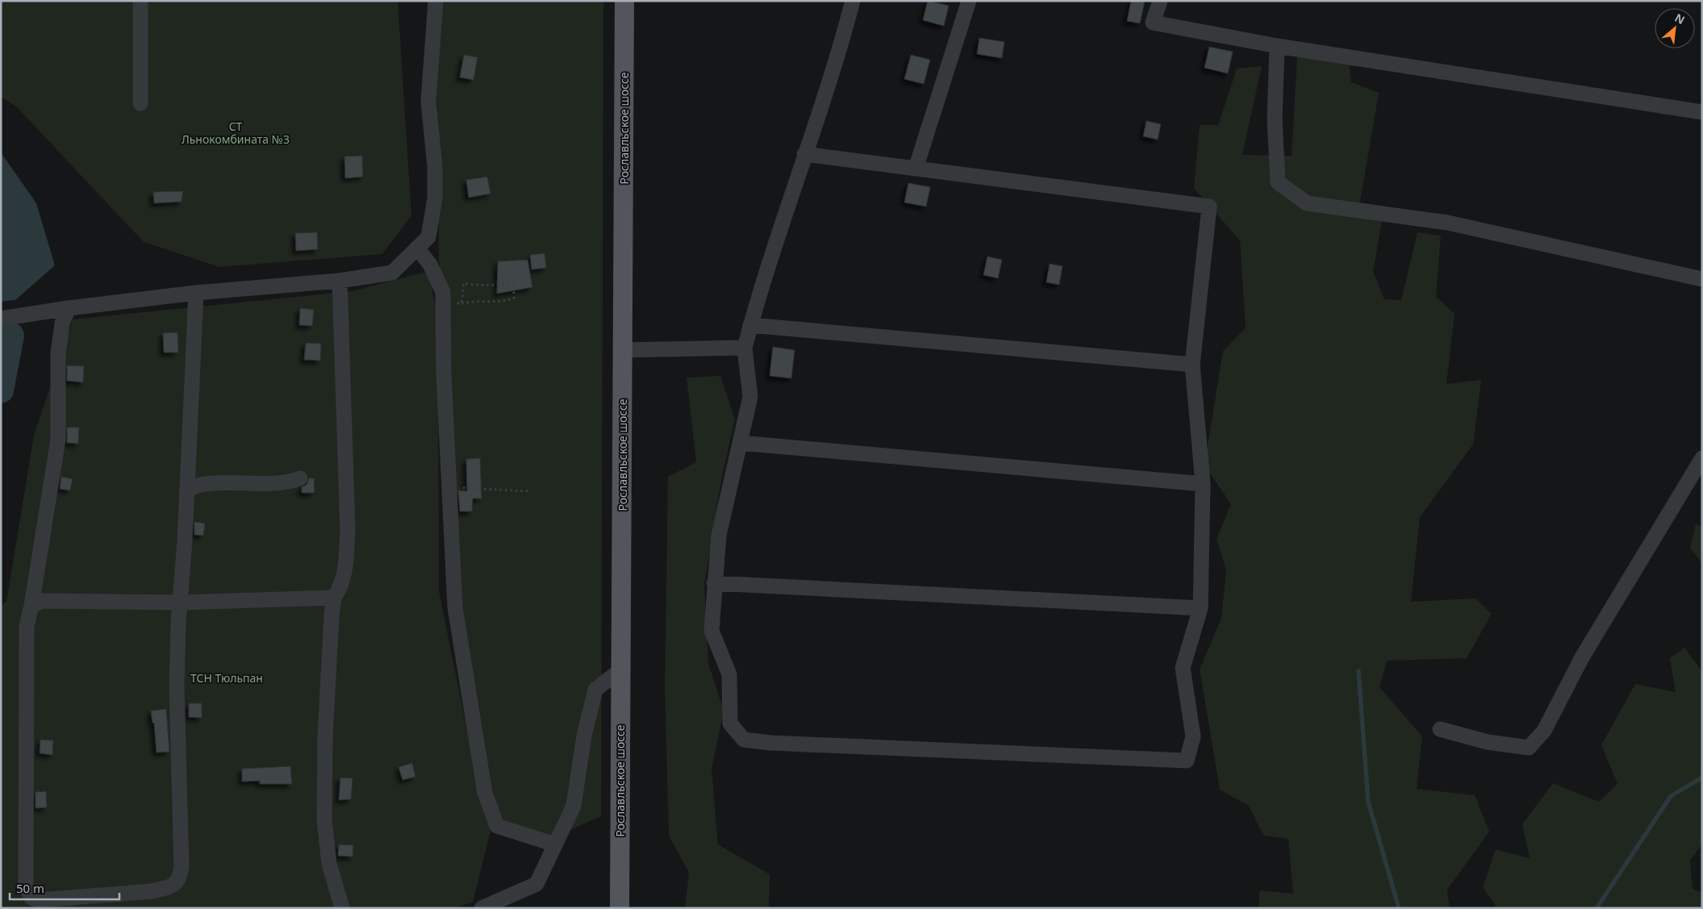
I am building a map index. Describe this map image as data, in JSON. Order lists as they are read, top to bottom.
{
  "streets": {
    "main road": ["Рославльское шоссе"]
  },
  "parks": ["СТ Льнокомбината №3", "ТСН Тюльпан"],
  "scale_bar": "50 m",
  "north": "top right"
}
